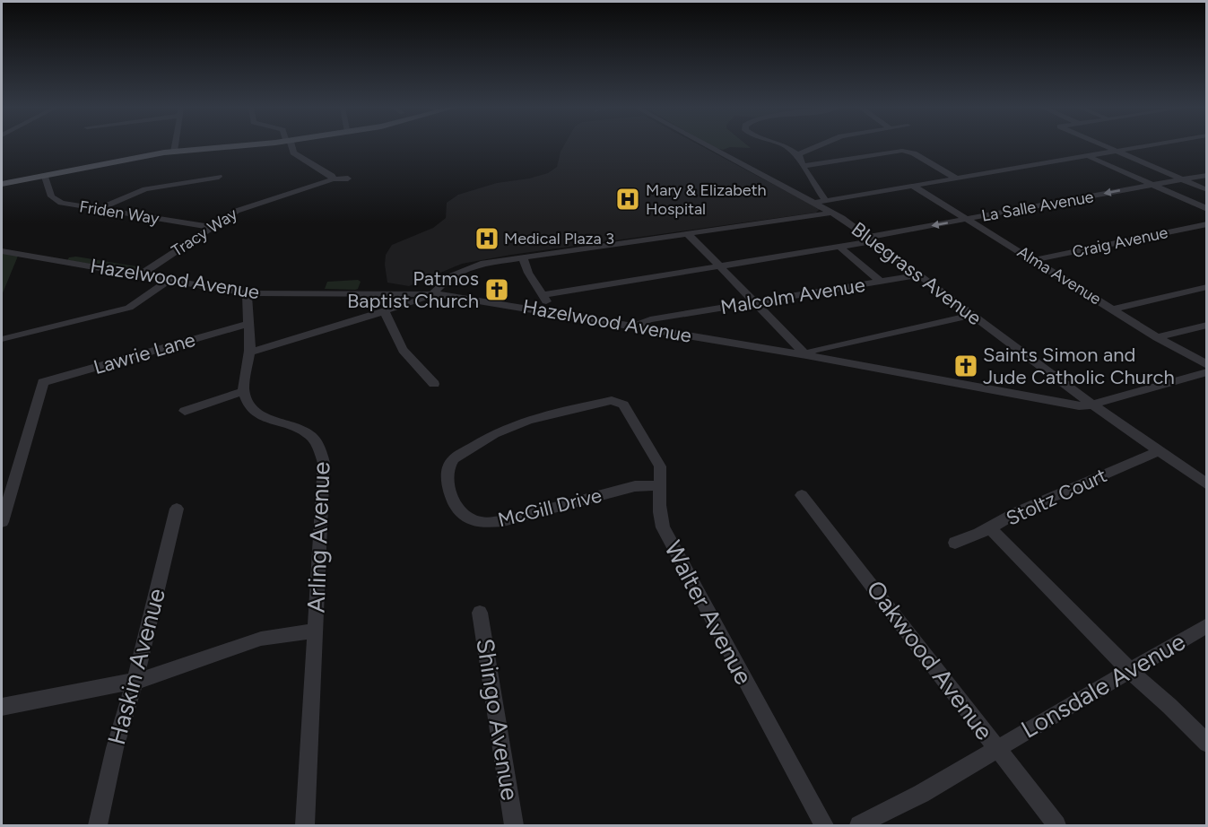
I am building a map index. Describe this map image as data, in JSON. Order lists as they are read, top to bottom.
{
  "streets": {
    "street": [
      "La Salle Avenue",
      "Friden Way",
      "Tracy Way",
      "Craig Avenue",
      "Bluegrass Avenue",
      "Alma Avenue",
      "Hazelwood Avenue",
      "Malcolm Avenue",
      "Lawrie Lane",
      "Stoltz Court",
      "McGill Drive",
      "Arling Avenue",
      "Walter Avenue",
      "Oakwood Avenue",
      "Haskin Avenue",
      "Lonsdale Avenue",
      "Shingo Avenue"
    ]
  },
  "crossings": [
    ["La Salle Avenue", "Bluegrass Avenue"],
    ["La Salle Avenue", "Alma Avenue"],
    ["Friden Way", "Tracy Way"],
    ["Tracy Way", "Hazelwood Avenue"],
    ["Craig Avenue", "Alma Avenue"],
    ["Bluegrass Avenue", "Hazelwood Avenue"],
    ["Bluegrass Avenue", "Malcolm Avenue"],
    ["Bluegrass Avenue", "Stoltz Court"],
    ["Hazelwood Avenue", "Malcolm Avenue"],
    ["McGill Drive", "Walter Avenue"],
    ["Oakwood Avenue", "Lonsdale Avenue"]
  ],
  "places": {
    "hospital": ["Mary & Elizabeth Hospital", "Medical Plaza 3"],
    "church": ["Patmos Baptist Church", "Saints Simon and Jude Catholic Church"]
  }
}
